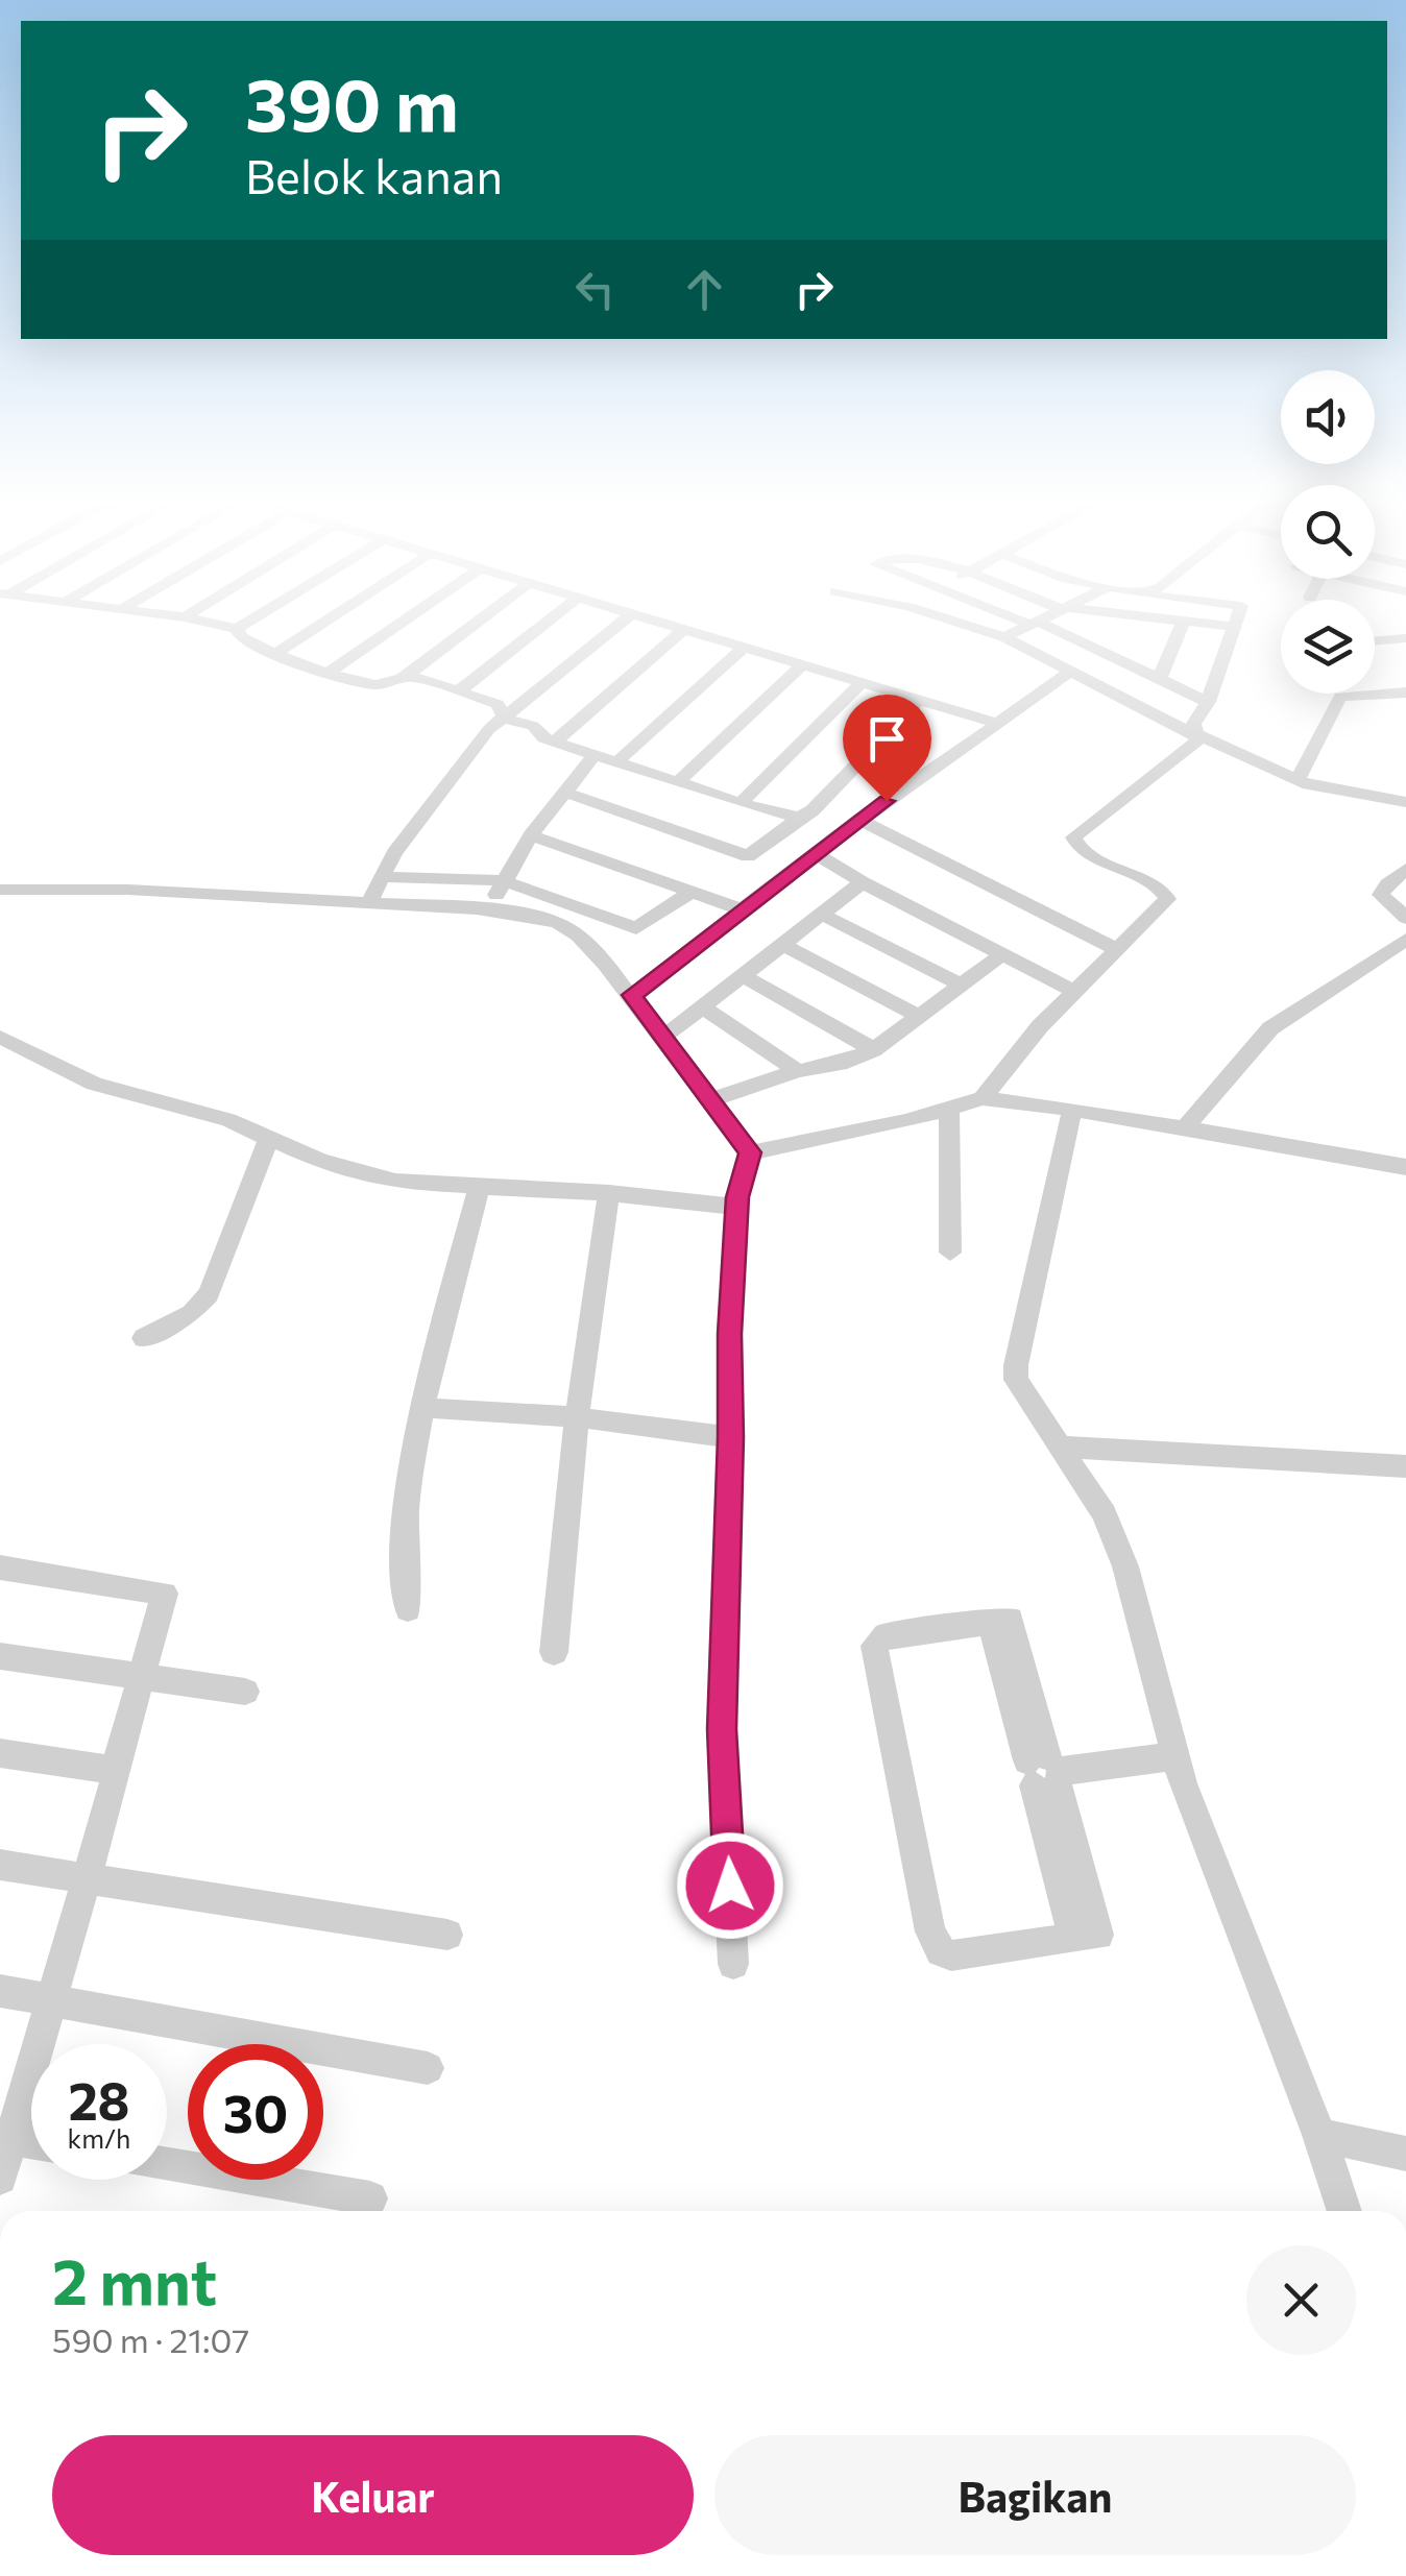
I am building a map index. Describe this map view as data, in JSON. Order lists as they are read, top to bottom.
{
  "page": {
    "turn": ["390 m", "Belok kanan"],
    "speed": "28 km/h",
    "limit": "30",
    "heading": ["2 mnt", "590 m · 21:07"],
    "buttons": ["Keluar", "Bagikan"]
  }
}
